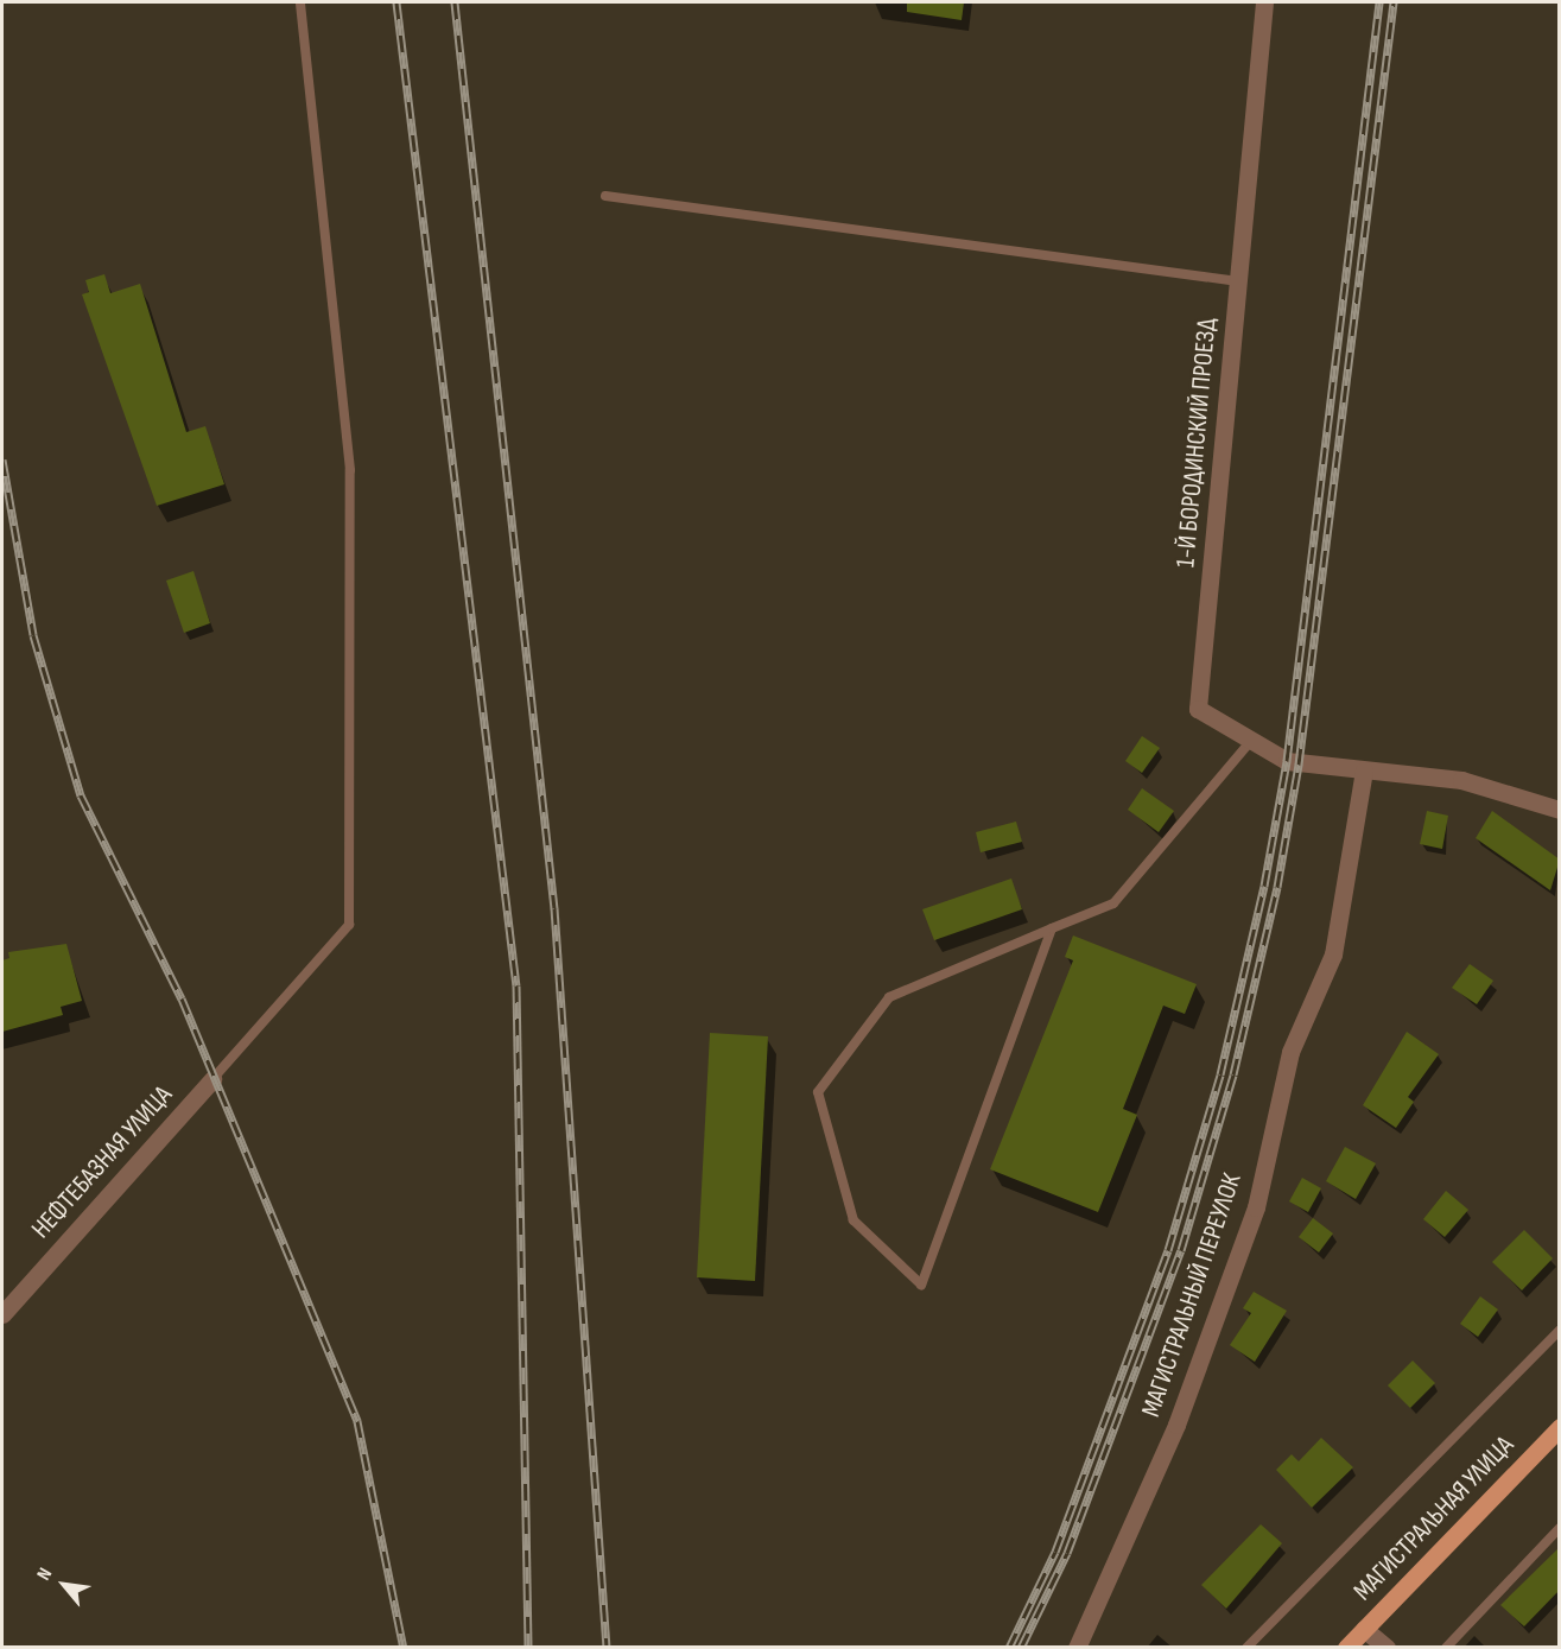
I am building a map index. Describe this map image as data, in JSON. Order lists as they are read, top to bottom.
{
  "streets": {
    "main road": ["МАГИСТРАЛЬНАЯ УЛИЦА"],
    "street": ["1-Й БОРОДИНСКИЙ ПРОЕЗД", "НЕФТЕБАЗНАЯ УЛИЦА", "МАГИСТРАЛЬНЫЙ ПЕРЕУЛОК"]
  },
  "crossings": [
    ["1-Й БОРОДИНСКИЙ ПРОЕЗД", "МАГИСТРАЛЬНЫЙ ПЕРЕУЛОК"]
  ],
  "north": "top left"
}
